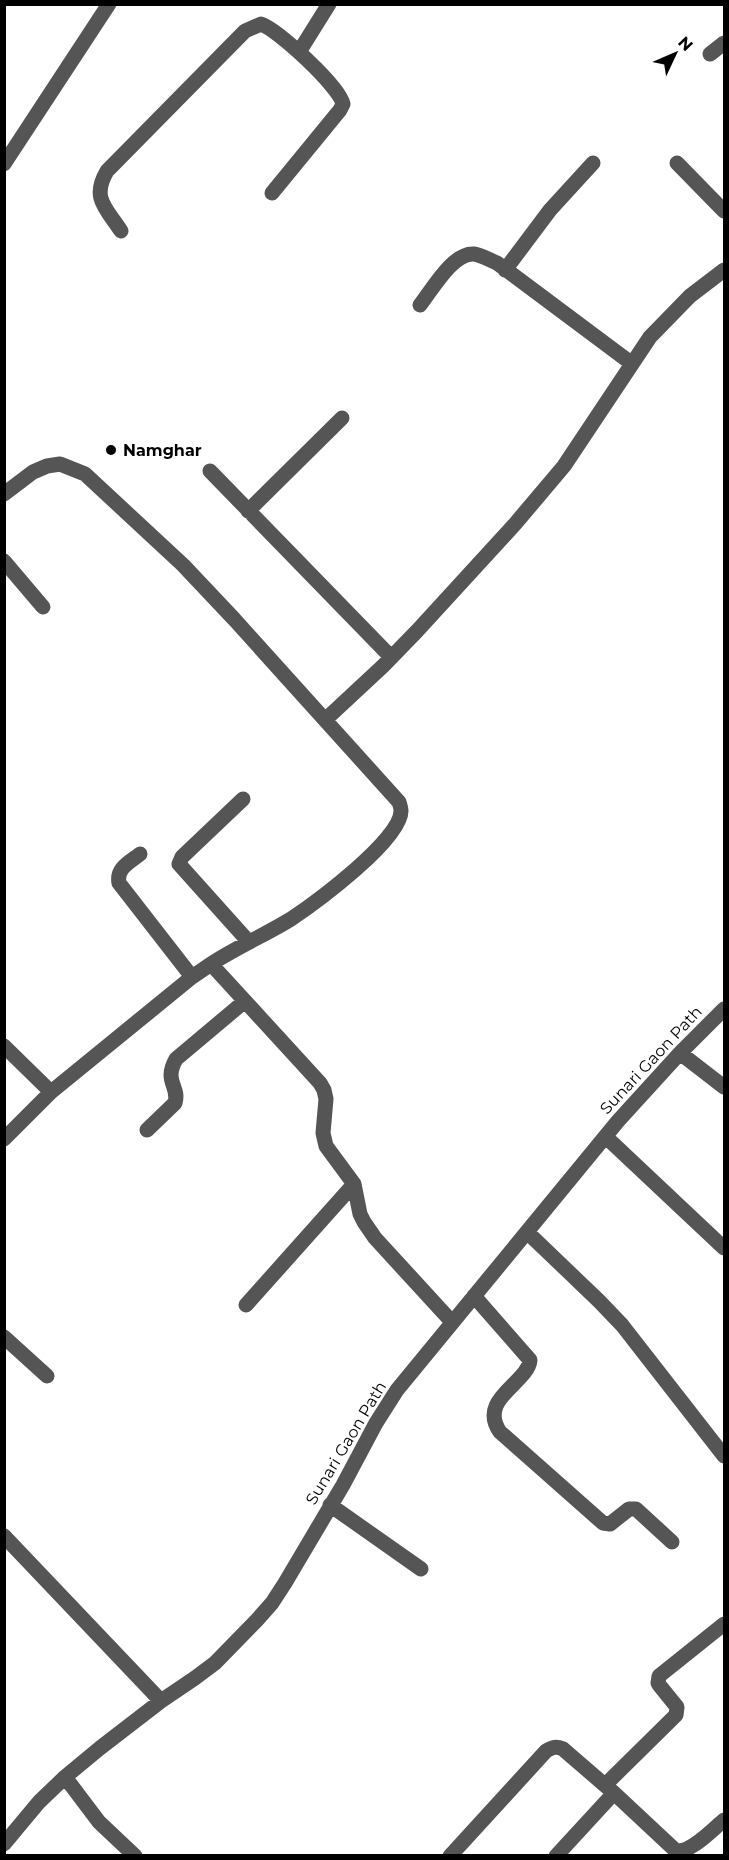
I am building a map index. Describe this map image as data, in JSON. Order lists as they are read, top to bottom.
{
  "streets": {
    "street": ["Sunari Gaon Path"]
  },
  "places": ["Namghar"],
  "north": "top right"
}
